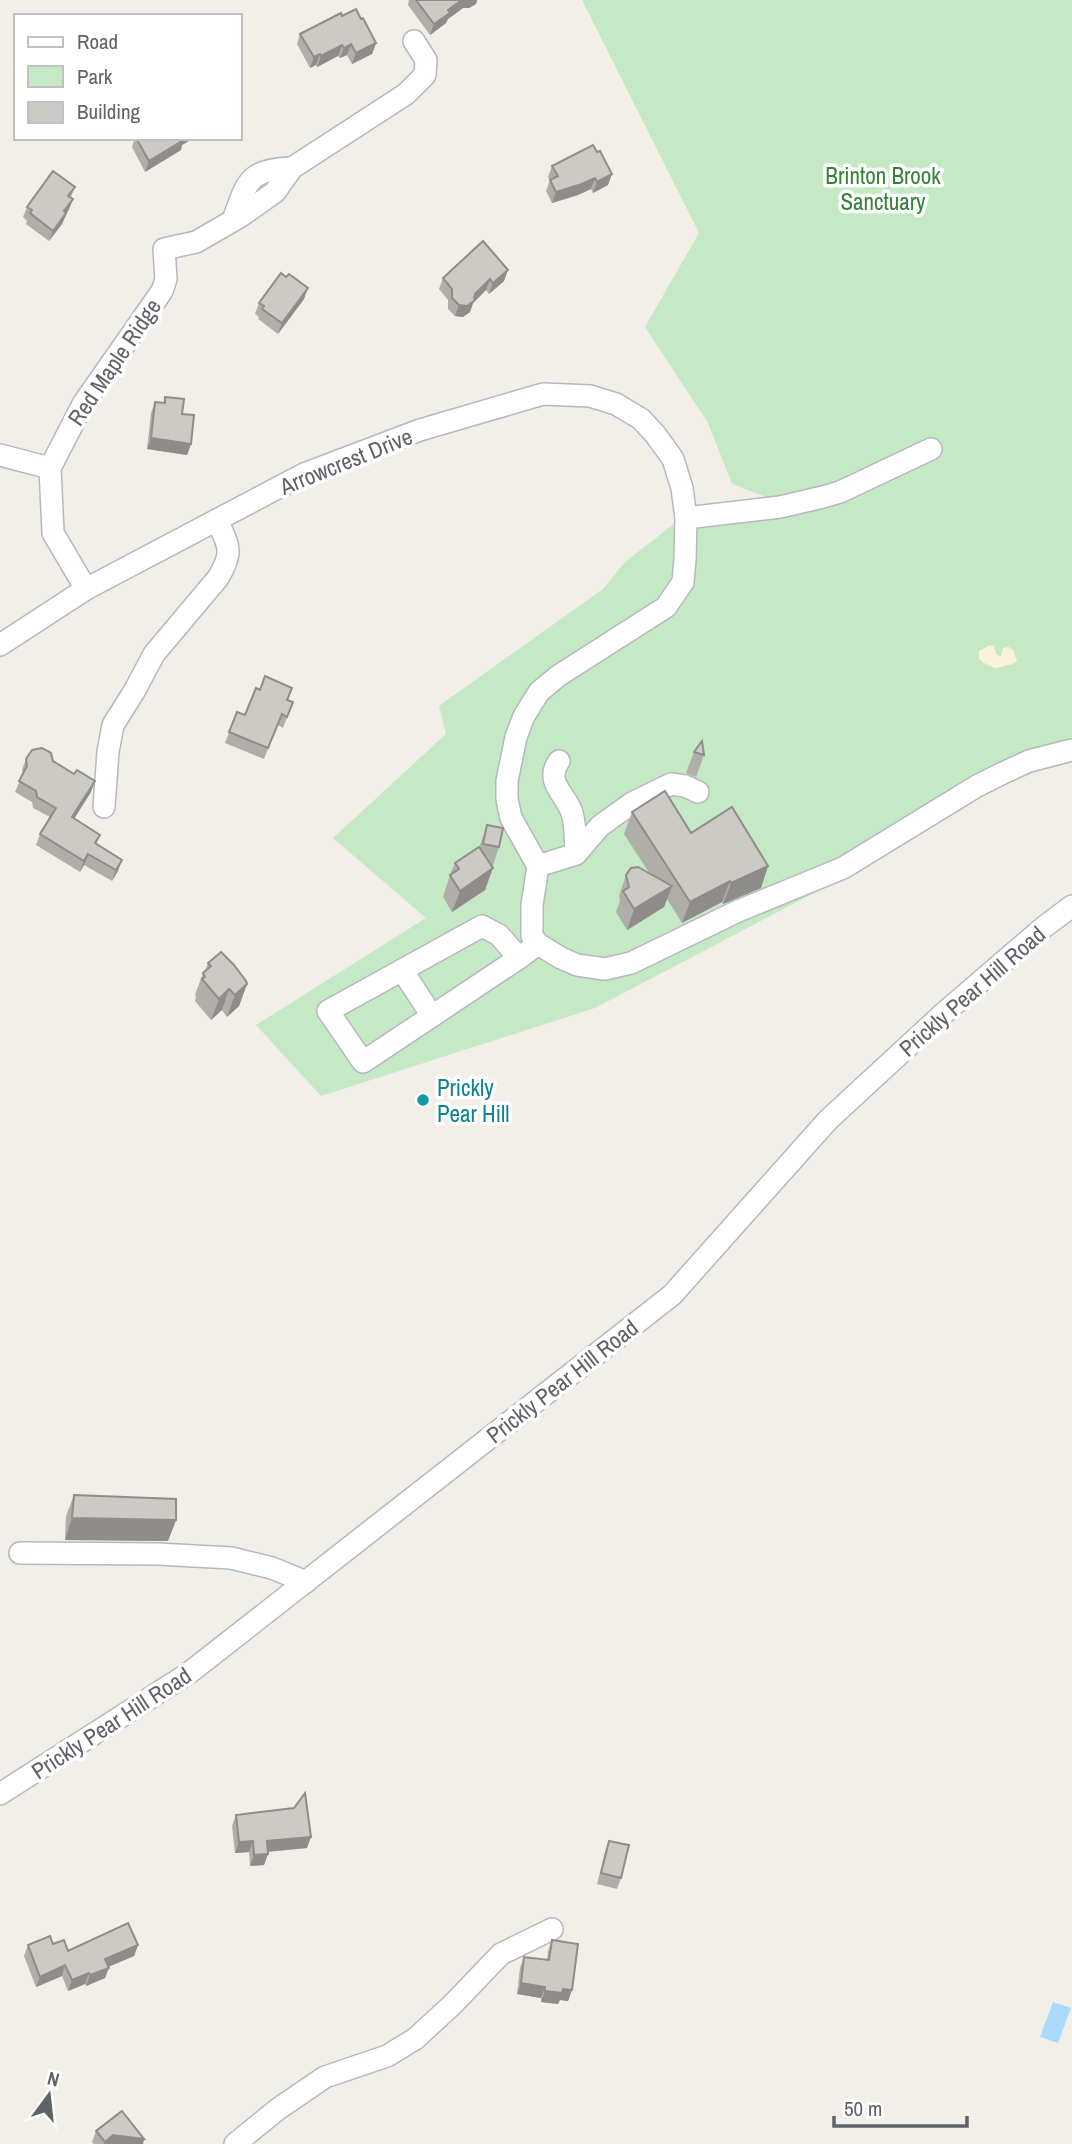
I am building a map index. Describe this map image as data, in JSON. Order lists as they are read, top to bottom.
{
  "streets": {
    "street": ["Red Maple Ridge", "Arrowcrest Drive", "Prickly Pear Hill Road"]
  },
  "crossings": [
    ["Red Maple Ridge", "Arrowcrest Drive"]
  ],
  "parks": ["Brinton Brook Sanctuary"],
  "places": ["Prickly Pear Hill"],
  "legend": ["Road", "Park", "Building"],
  "scale_bar": "50 m",
  "north": "top"
}
